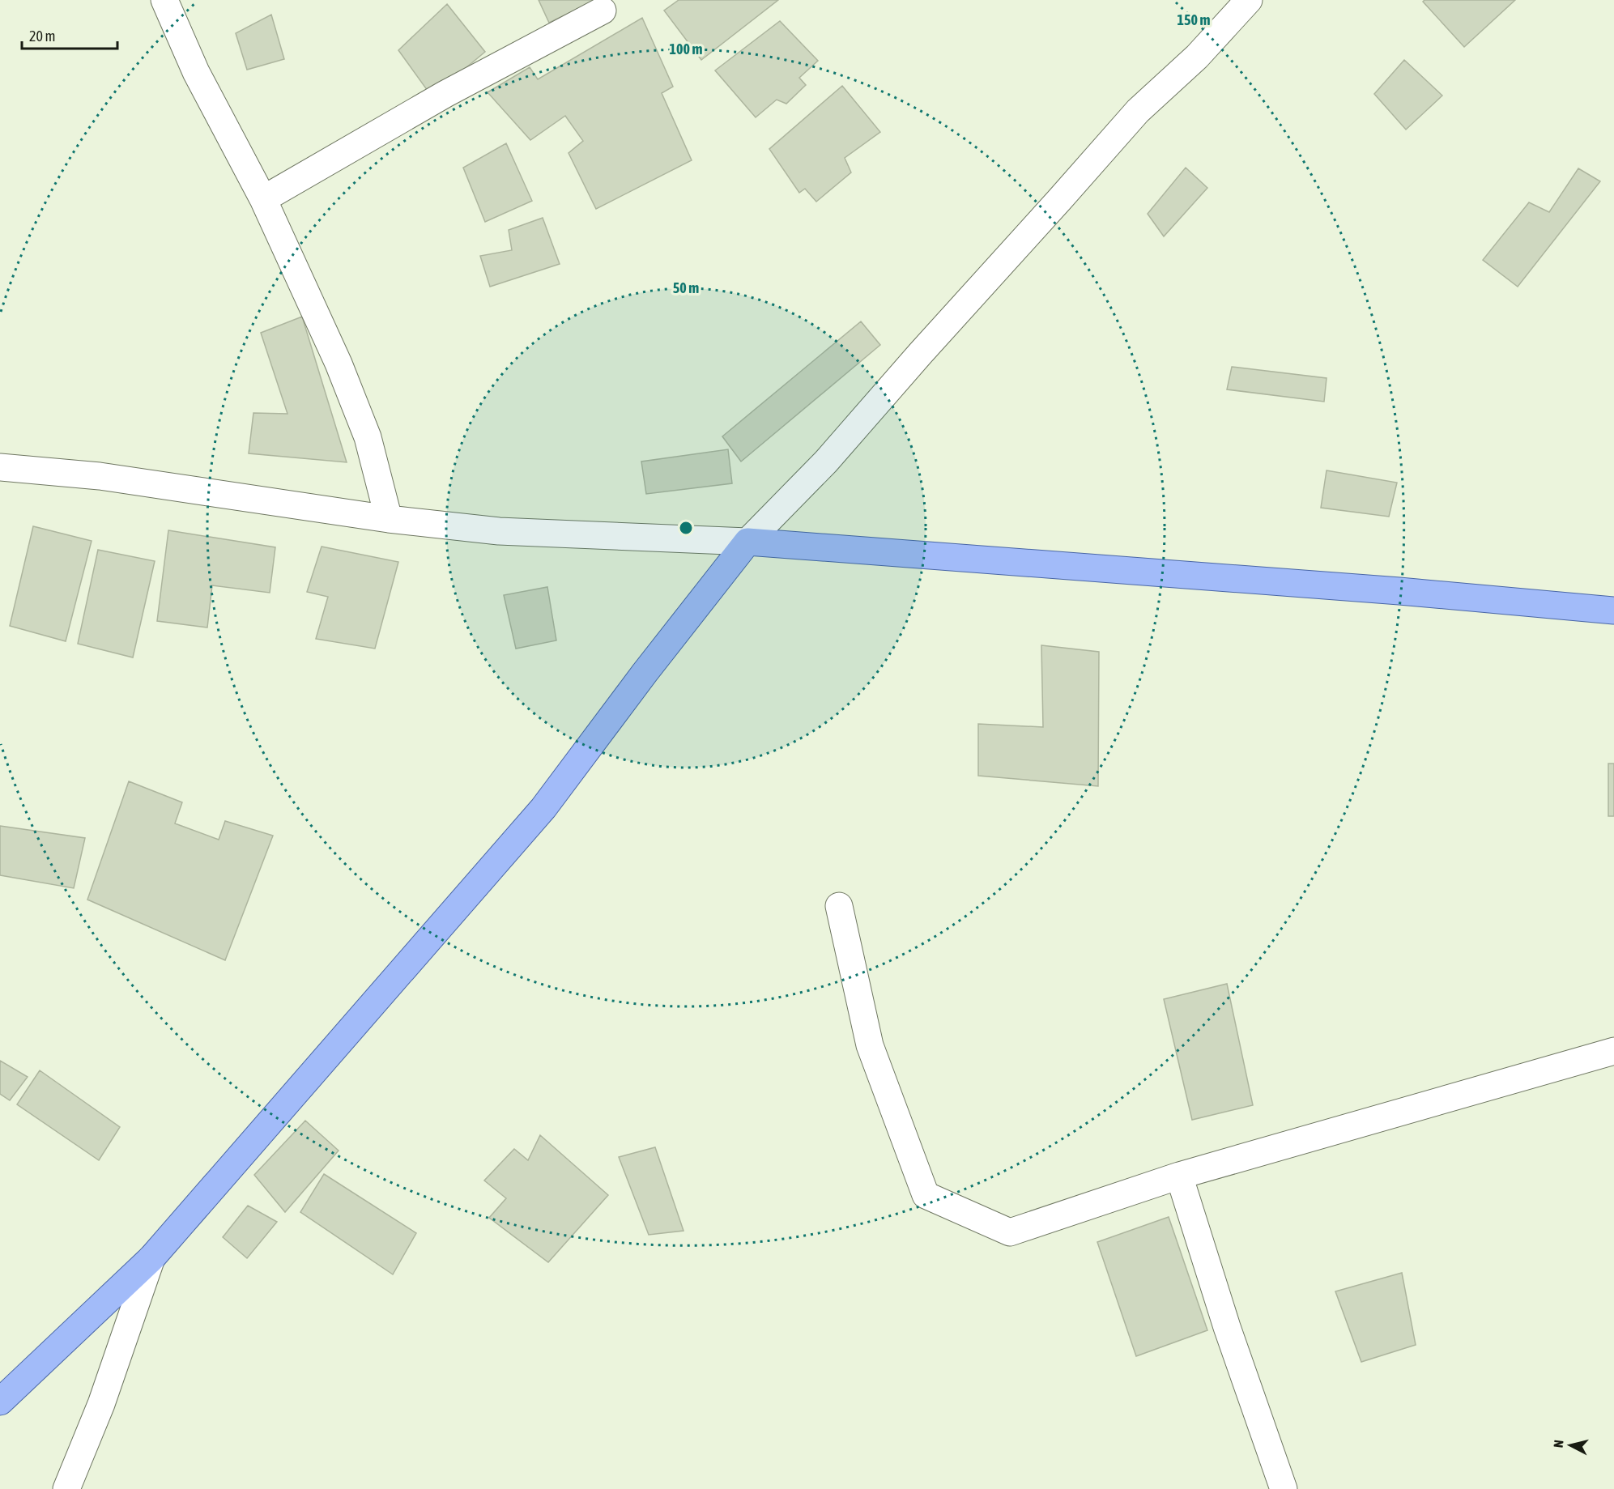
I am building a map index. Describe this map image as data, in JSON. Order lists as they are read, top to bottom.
{
  "scale_bar": "20 m",
  "north": "left",
  "rings": ["150 m", "100 m", "50 m"]
}
